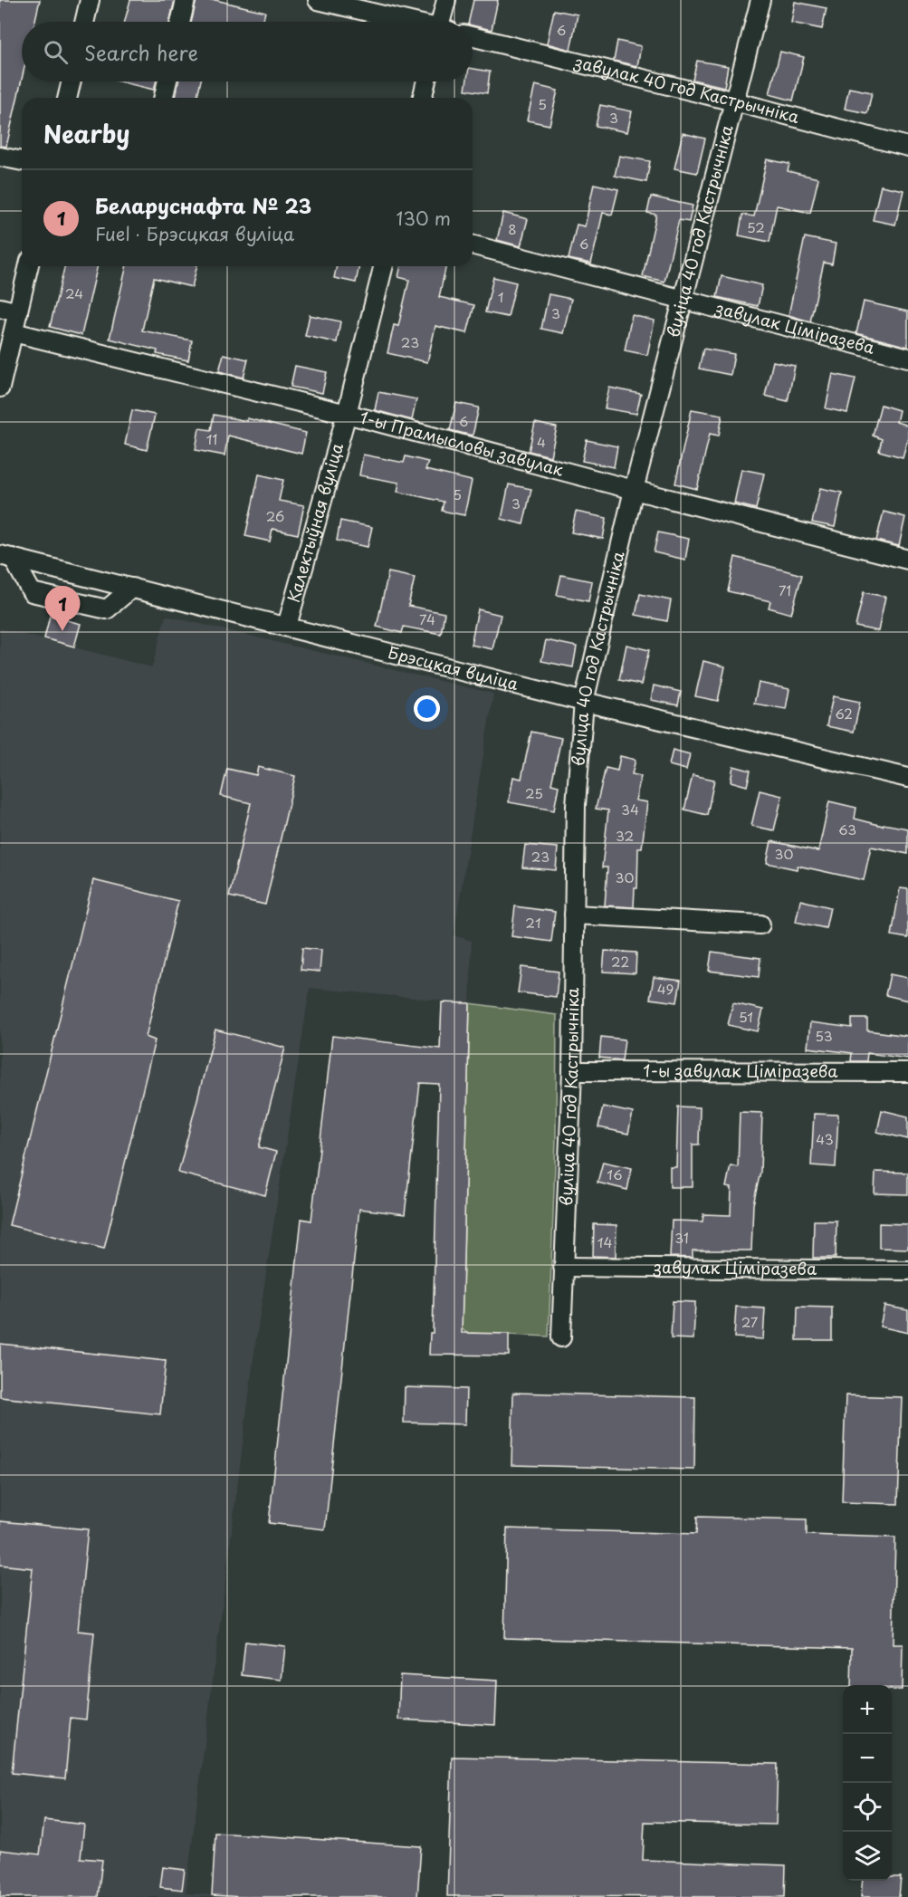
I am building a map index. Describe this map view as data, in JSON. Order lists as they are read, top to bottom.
{
  "streets": {
    "street": [
      "завулак 40 год Кастрычніка",
      "вуліца 40 год Кастрычніка",
      "завулак Ціміразева",
      "1-ы Прамысловы завулак",
      "Калектыўная вуліца",
      "Брэсцкая вуліца",
      "1-ы завулак Ціміразева"
    ]
  },
  "crossings": [
    ["завулак 40 год Кастрычніка", "вуліца 40 год Кастрычніка"],
    ["вуліца 40 год Кастрычніка", "завулак Ціміразева"],
    ["вуліца 40 год Кастрычніка", "1-ы Прамысловы завулак"],
    ["вуліца 40 год Кастрычніка", "Брэсцкая вуліца"],
    ["вуліца 40 год Кастрычніка", "1-ы завулак Ціміразева"],
    ["1-ы Прамысловы завулак", "Калектыўная вуліца"],
    ["Калектыўная вуліца", "Брэсцкая вуліца"]
  ],
  "house_numbers": [
    "6",
    "5",
    "3",
    "52",
    "8",
    "6",
    "24",
    "1",
    "3",
    "23",
    "6",
    "11",
    "4",
    "5",
    "3",
    "26",
    "71",
    "74",
    "62",
    "25",
    "34",
    "63",
    "32",
    "30",
    "23",
    "30",
    "21",
    "22",
    "49",
    "51",
    "53",
    "43",
    "16",
    "31",
    "14",
    "27"
  ],
  "page": {
    "search": "Search here",
    "heading": "Nearby",
    "list": [
      {
        "mark": "1",
        "name": "Беларуснафта № 23",
        "note": "Fuel · Брэсцкая вуліца",
        "value": "130 m"
      }
    ],
    "pins": "1",
    "map_buttons": ["+", "−"]
  }
}
